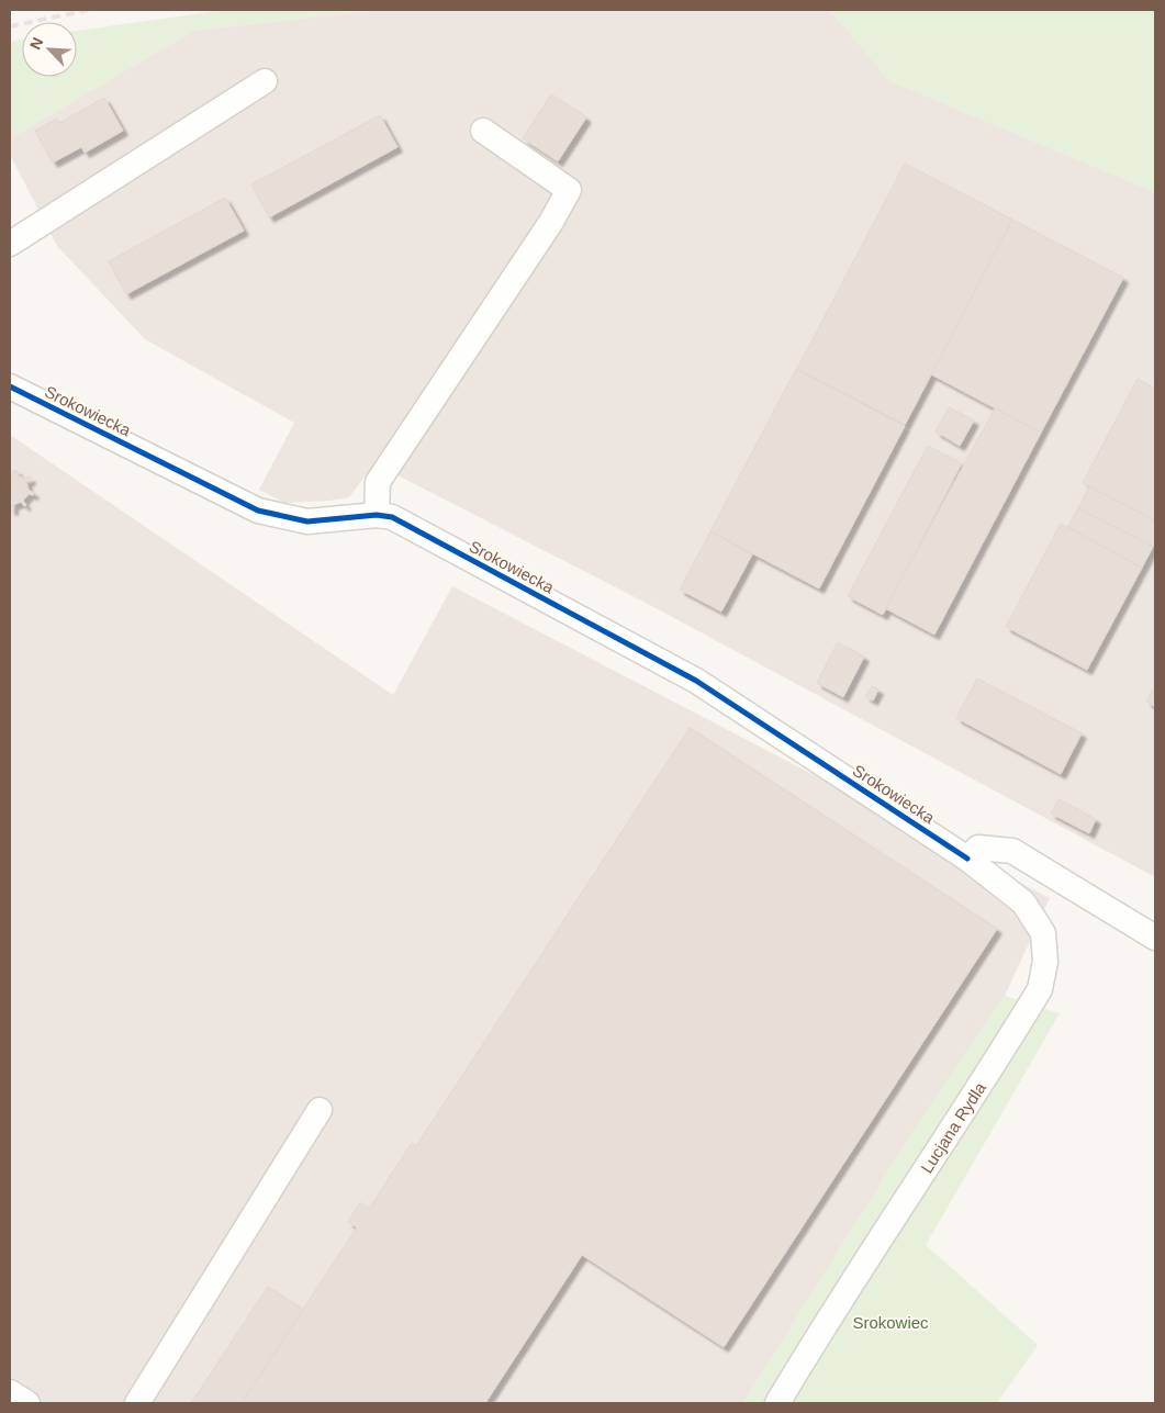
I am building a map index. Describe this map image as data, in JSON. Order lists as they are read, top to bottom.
{
  "streets": {
    "street": ["Srokowiecka", "Lucjana Rydla"]
  },
  "crossings": [
    ["Srokowiecka", "Lucjana Rydla"]
  ],
  "parks": ["Srokowiec"],
  "north": "top left"
}
